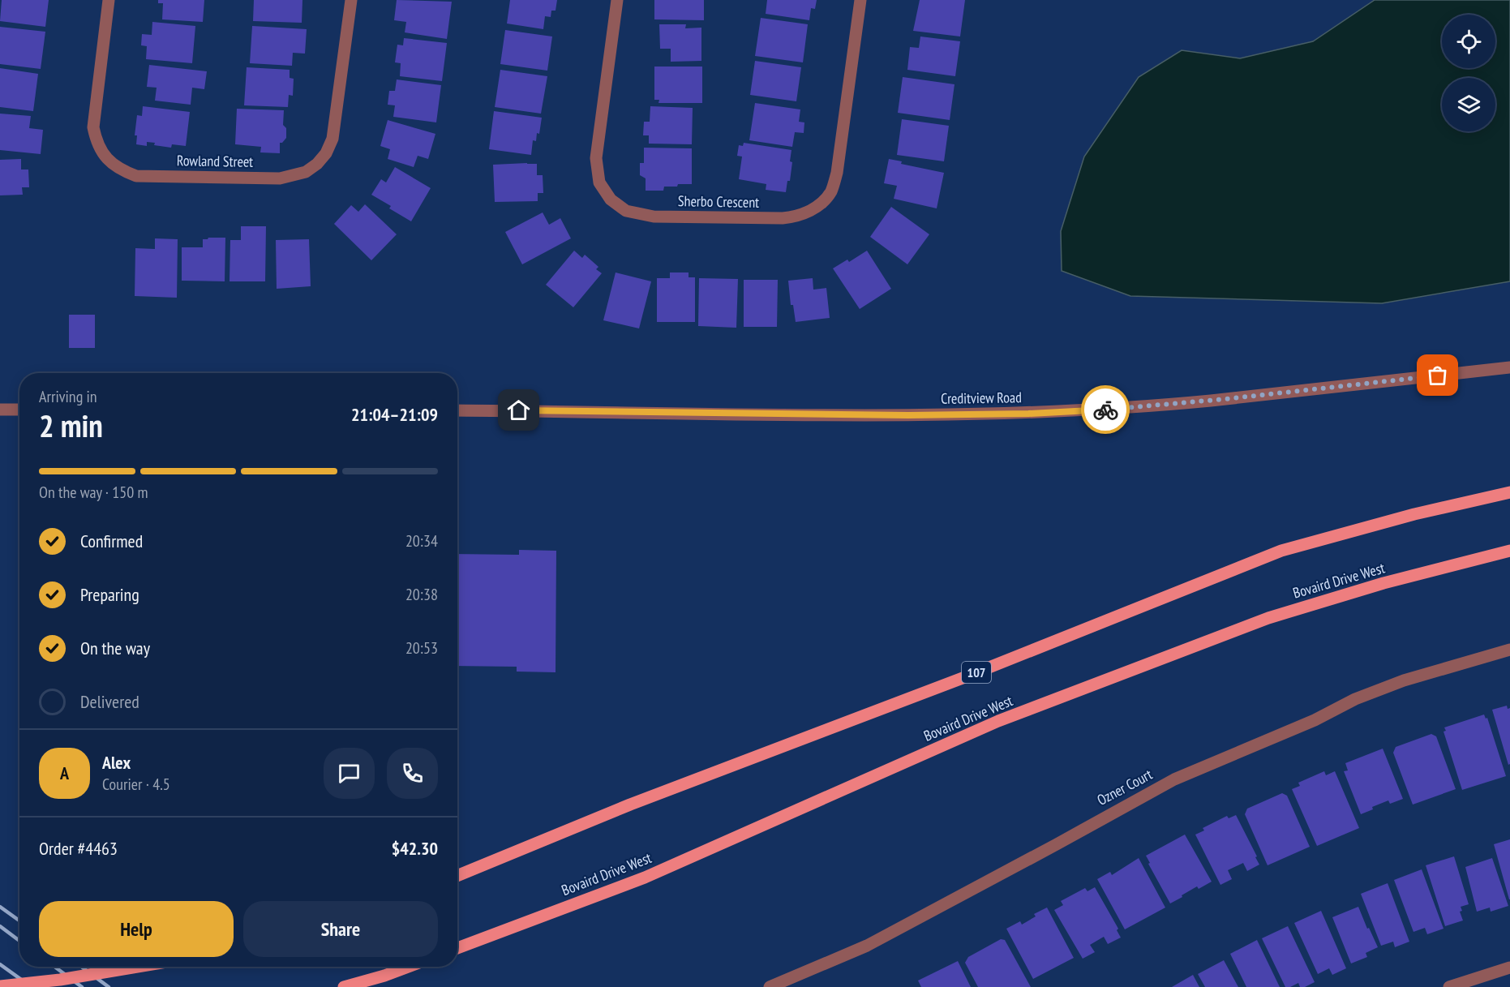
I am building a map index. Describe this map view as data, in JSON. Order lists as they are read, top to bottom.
{
  "streets": {
    "main road": ["Bovaird Drive West", "107"],
    "street": [
      "Rowland Street",
      "Sherbo Crescent",
      "Creditview Road",
      "Ozner Court"
    ]
  },
  "page": {
    "heading": ["2 min", "Arriving in", "21:04–21:09"],
    "panel": [
      "Alex",
      "Courier · 4.5",
      "Order #4463",
      "$42.30"
    ],
    "bar": "On the way · 150 m",
    "list": [
      ["Confirmed", "20:34"],
      ["Preparing", "20:38"],
      ["On the way", "20:53"],
      "Delivered"
    ],
    "round": "A",
    "buttons": ["Help", "Share"]
  }
}
